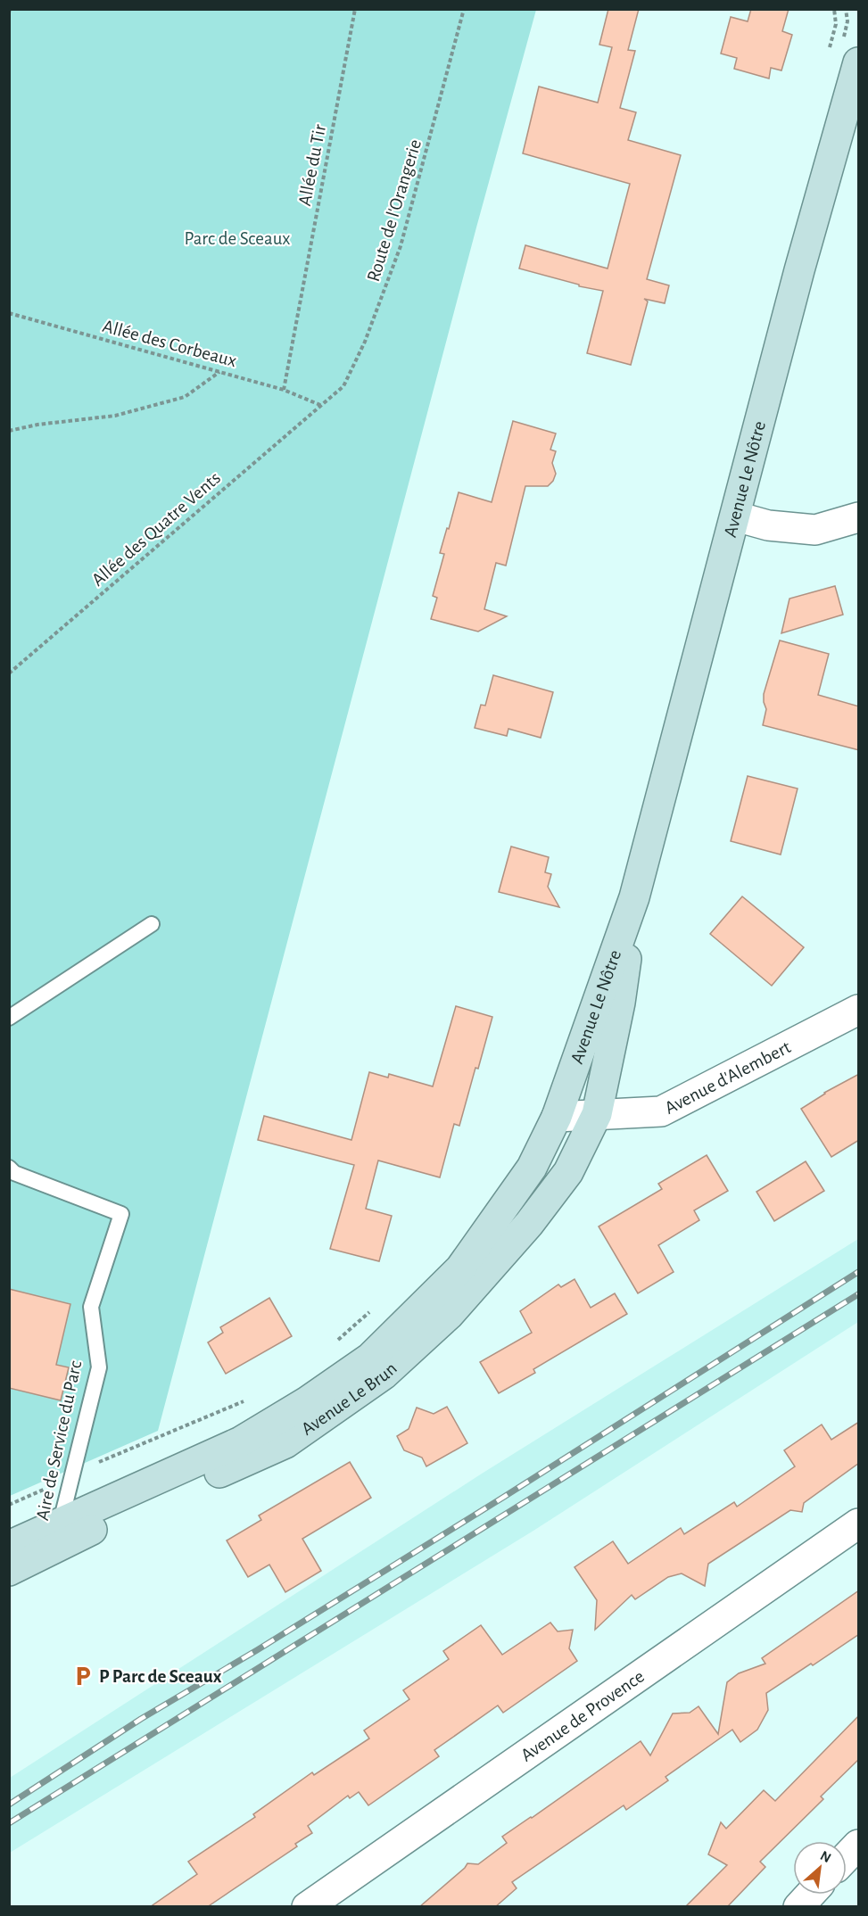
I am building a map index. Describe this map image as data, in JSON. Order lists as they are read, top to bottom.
{
  "streets": {
    "main road": ["Avenue Le Nôtre", "Avenue Le Brun"],
    "street": ["Avenue d'Alembert", "Avenue de Provence"],
    "lane": ["Aire de Service du Parc"],
    "path": [
      "Allée du Tir",
      "Route de l'Orangerie",
      "Allée des Corbeaux",
      "Allée des Quatre Vents"
    ]
  },
  "crossings": [
    ["Allée du Tir", "Allée des Corbeaux"],
    ["Route de l'Orangerie", "Allée des Corbeaux"],
    ["Route de l'Orangerie", "Allée des Quatre Vents"],
    ["Allée des Corbeaux", "Allée des Quatre Vents"],
    ["Avenue Le Nôtre", "Avenue d'Alembert"],
    ["Avenue Le Nôtre", "Avenue Le Brun"],
    ["Avenue d'Alembert", "Avenue Le Brun"],
    ["Avenue Le Brun", "Aire de Service du Parc"]
  ],
  "parks": ["Parc de Sceaux"],
  "places": {
    "parking": ["P Parc de Sceaux"]
  },
  "north": "top right"
}
